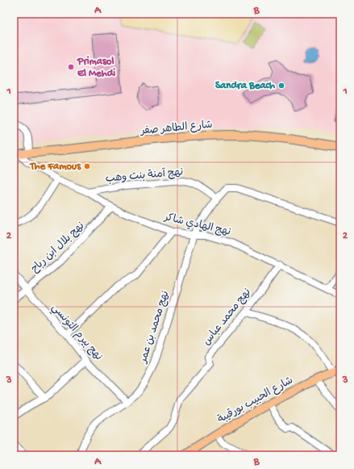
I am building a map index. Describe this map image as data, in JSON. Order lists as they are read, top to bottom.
{
  "streets": {
    "main road": ["شارع الطاهر صفر", "شارع الحبيب بورقيبة"],
    "street": [
      "نهج آمنة بنت وهب",
      "نهج الهادي شاكر",
      "نهج بلال ابن رباح",
      "نهج محمد عباس",
      "نهج محمد بن عمر",
      "نهج بيرم التونسي"
    ]
  },
  "crossings": [
    ["شارع الطاهر صفر", "نهج الهادي شاكر"],
    ["نهج آمنة بنت وهب", "نهج الهادي شاكر"],
    ["نهج آمنة بنت وهب", "نهج محمد بن عمر"],
    ["نهج الهادي شاكر", "نهج بلال ابن رباح"],
    ["نهج الهادي شاكر", "نهج محمد عباس"],
    ["نهج الهادي شاكر", "نهج محمد بن عمر"],
    ["نهج بلال ابن رباح", "نهج بيرم التونسي"],
    ["نهج محمد بن عمر", "نهج بيرم التونسي"]
  ],
  "places": ["Primasol El Mehdi", "Sandra Beach", "The Famous"],
  "grid": {
    "columns": ["A", "B"],
    "rows": ["1", "2", "3"]
  }
}
